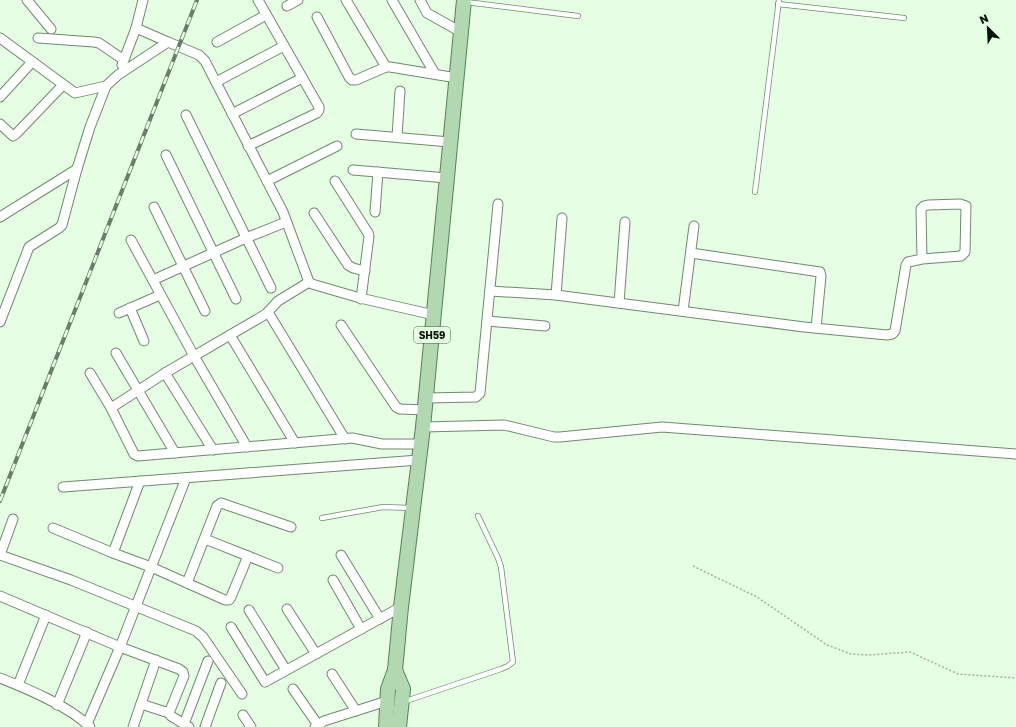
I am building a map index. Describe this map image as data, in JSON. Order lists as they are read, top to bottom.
{
  "streets": {
    "main road": ["SH59"]
  },
  "north": "top left"
}
